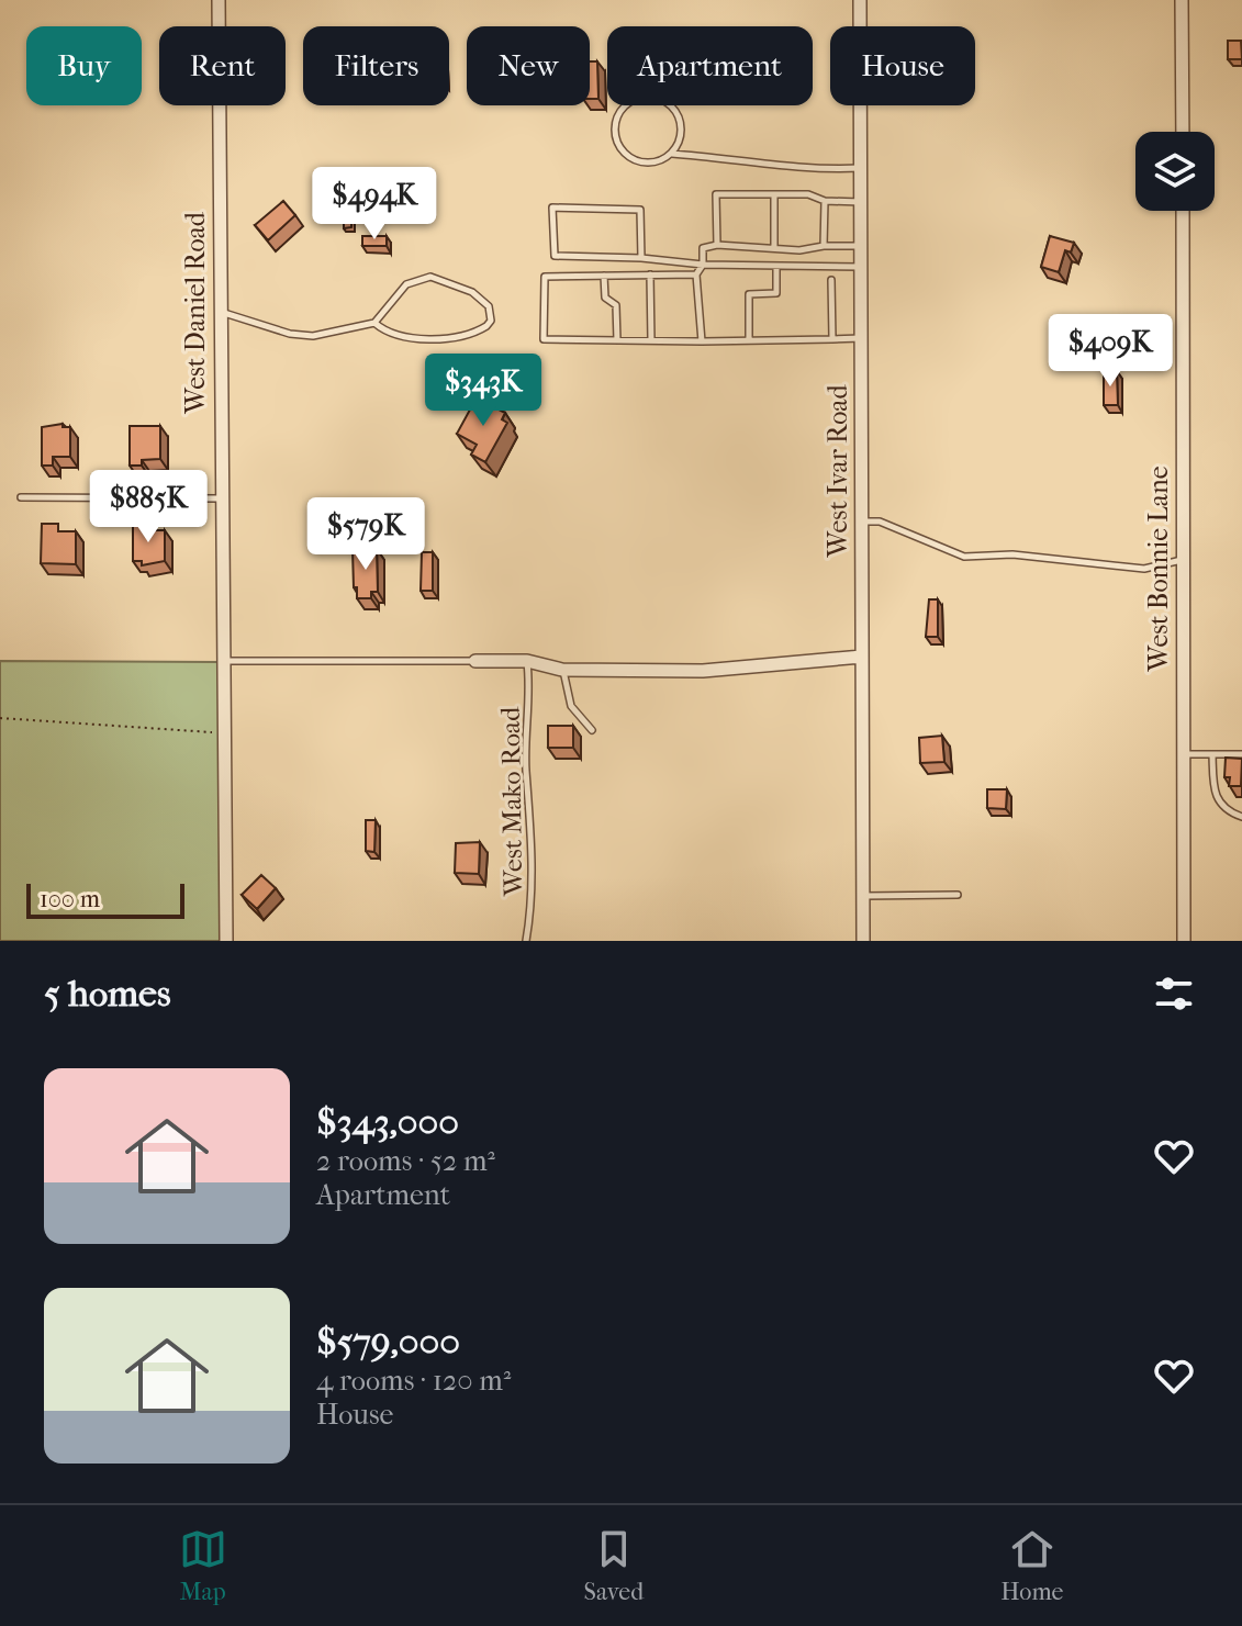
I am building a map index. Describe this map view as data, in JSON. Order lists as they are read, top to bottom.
{
  "streets": {
    "street": ["West Daniel Road", "West Ivar Road", "West Bonnie Lane"],
    "lane": ["West Mako Road"]
  },
  "scale_bar": "100 m",
  "page": {
    "chip": [
      "Buy",
      "Rent",
      "Filters",
      "New",
      "Apartment",
      "House"
    ],
    "price": [
      "$494K",
      "$409K",
      "$343K",
      "$885K",
      "$579K"
    ],
    "scale": "100 m",
    "heading": "5 homes",
    "list": [
      {
        "name": "$343,000",
        "note": "2 rooms · 52 m² · Apartment"
      },
      {
        "name": "$579,000",
        "note": "4 rooms · 120 m² · House"
      }
    ],
    "tabs": ["Map", "Saved", "Home"]
  }
}
